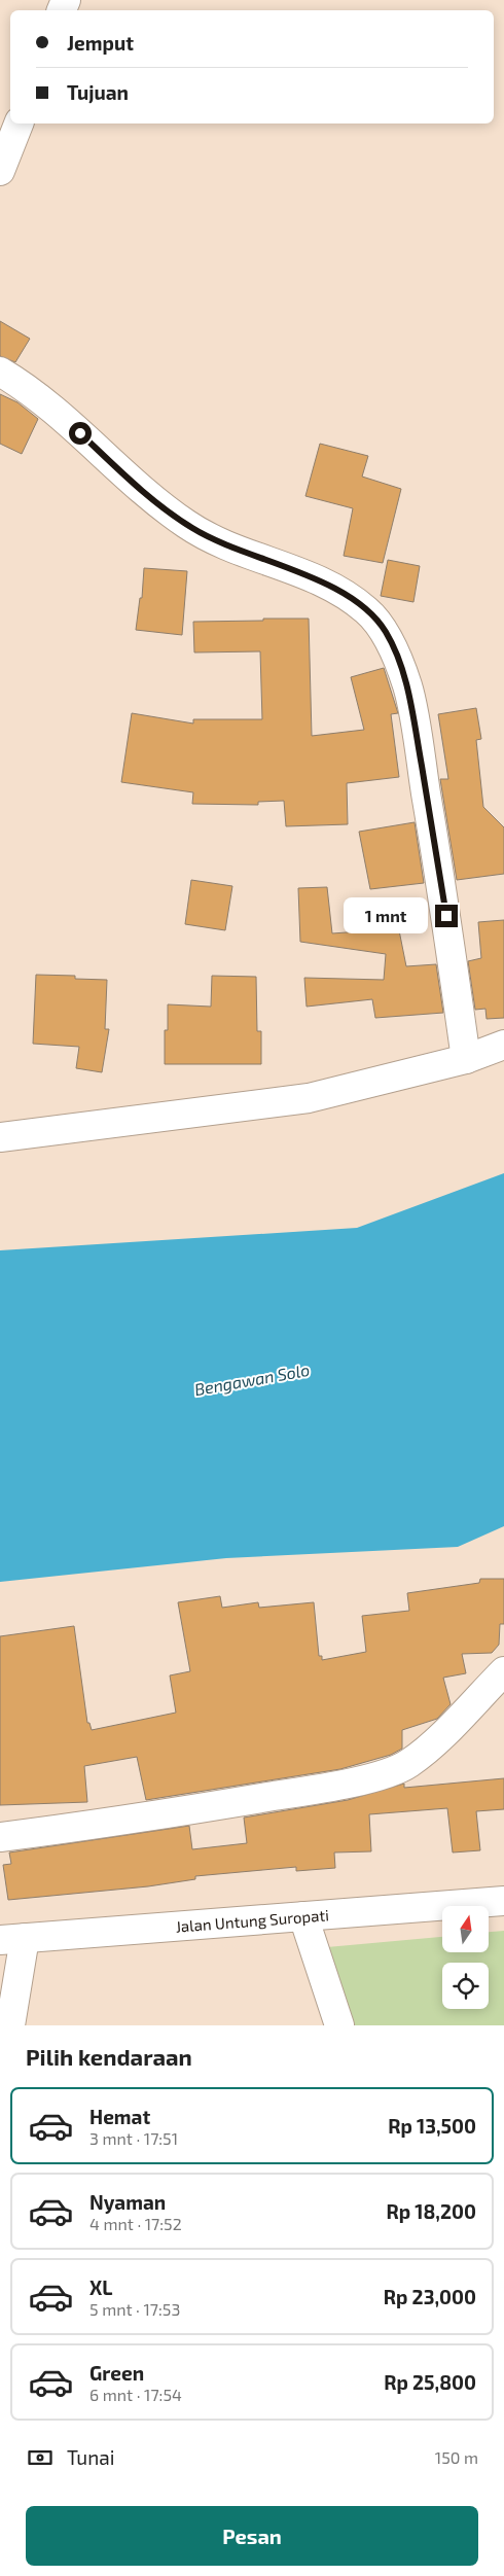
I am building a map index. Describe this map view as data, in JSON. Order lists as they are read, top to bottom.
{
  "streets": {
    "street": ["Jalan Untung Suropati"]
  },
  "water": ["Bengawan Solo"],
  "north": "top",
  "page": {
    "banner": ["Jemput", "Tujuan"],
    "bubble": "1 mnt",
    "heading": "Pilih kendaraan",
    "list": [
      {
        "name": "Hemat",
        "note": "3 mnt · 17:51",
        "value": "Rp 13,500"
      },
      {
        "name": "Nyaman",
        "note": "4 mnt · 17:52",
        "value": "Rp 18,200"
      },
      {
        "name": "XL",
        "note": "5 mnt · 17:53",
        "value": "Rp 23,000"
      },
      {
        "name": "Green",
        "note": "6 mnt · 17:54",
        "value": "Rp 25,800"
      }
    ],
    "pay": ["Tunai", "150 m"],
    "buttons": "Pesan"
  }
}
